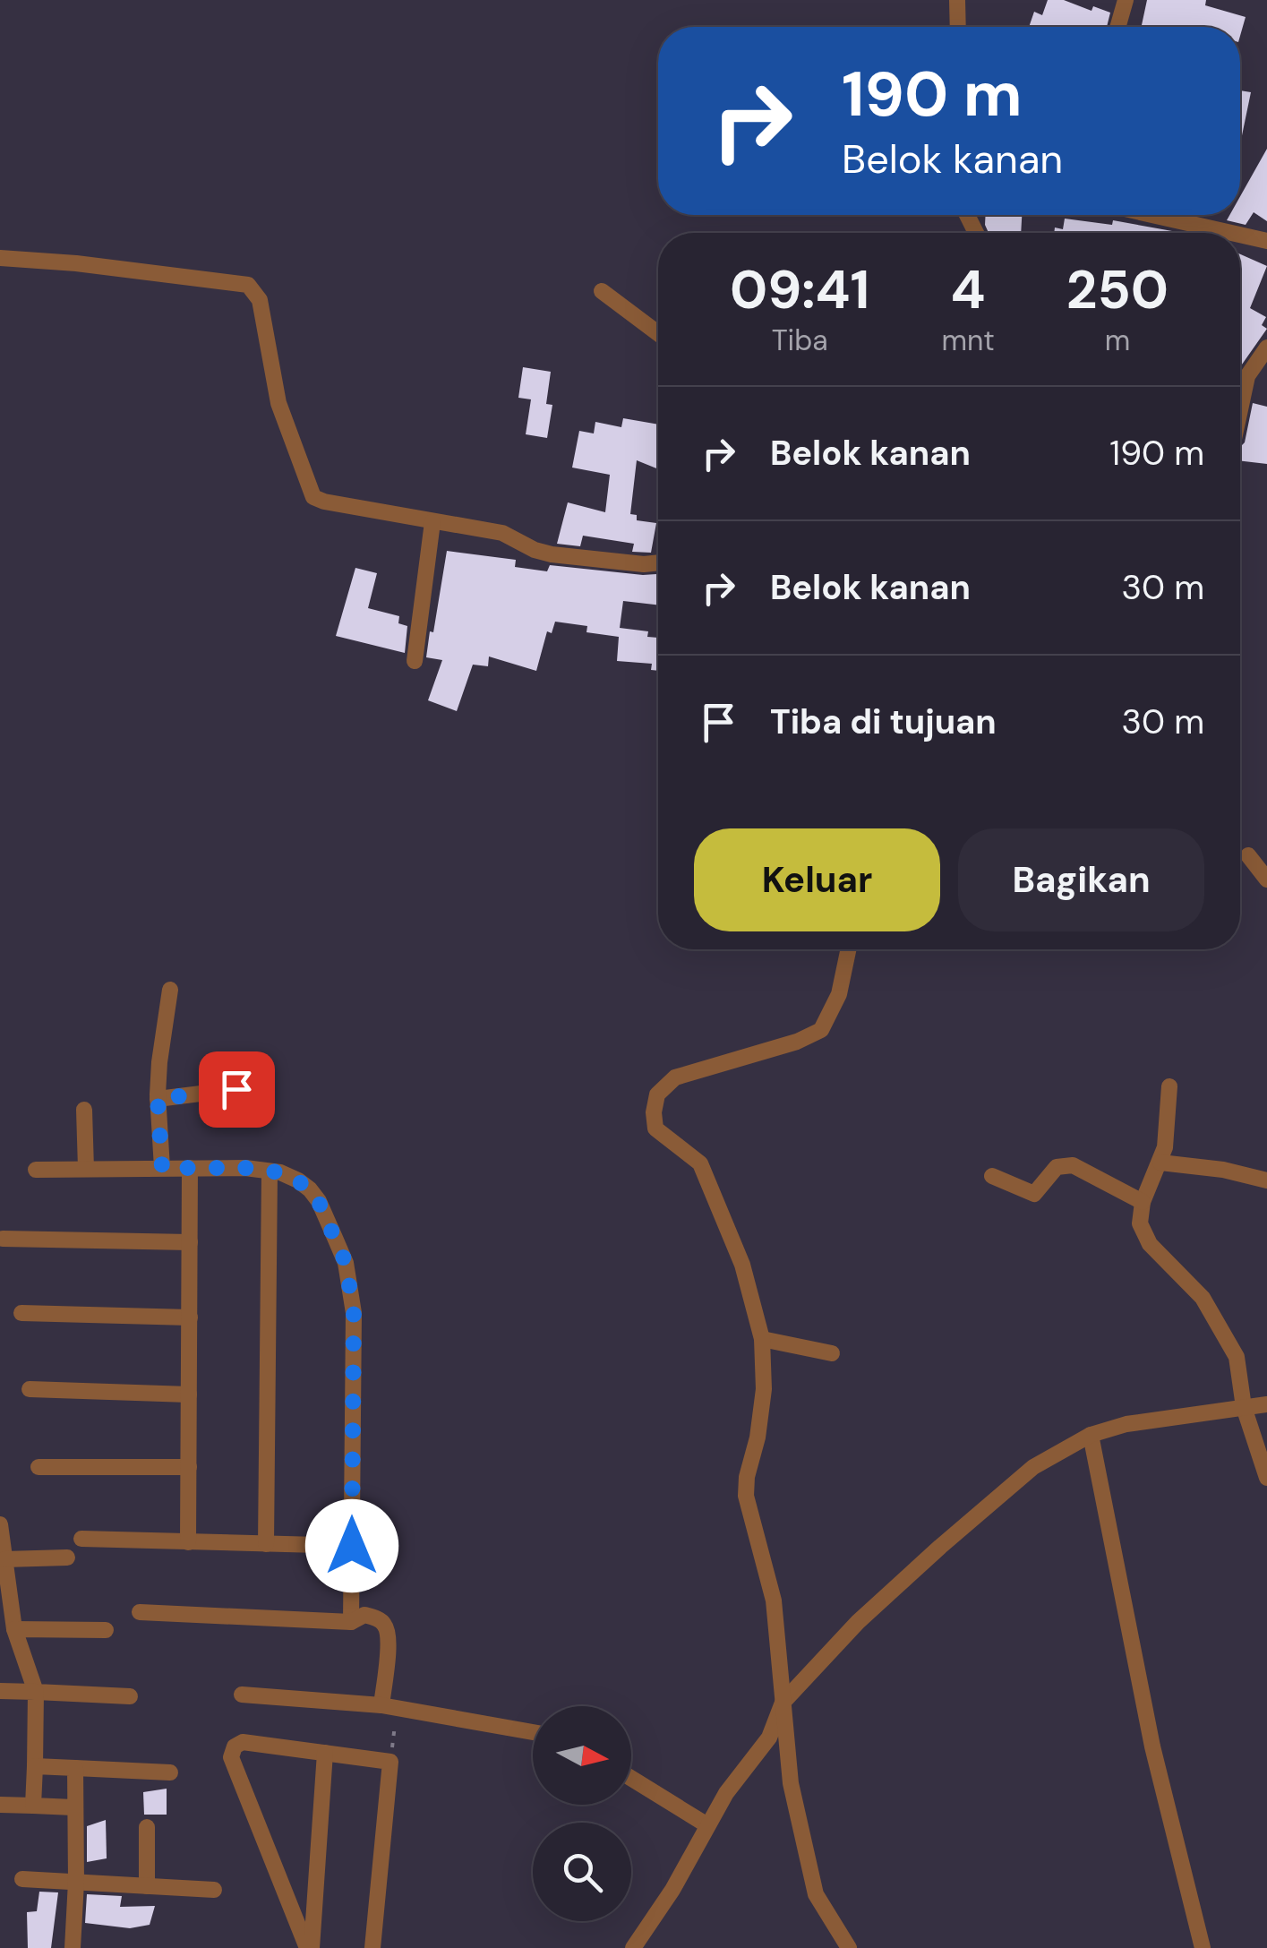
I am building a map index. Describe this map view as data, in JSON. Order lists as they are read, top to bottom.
{
  "north": "right",
  "page": {
    "turn": ["190 m", "Belok kanan"],
    "eta": [
      "09:41",
      "Tiba",
      "4",
      "mnt",
      "250",
      "m"
    ],
    "list": [
      {
        "name": "Belok kanan",
        "value": "190 m"
      },
      {
        "name": "Belok kanan",
        "value": "30 m"
      },
      {
        "name": "Tiba di tujuan",
        "value": "30 m"
      }
    ],
    "buttons": ["Keluar", "Bagikan"]
  }
}
